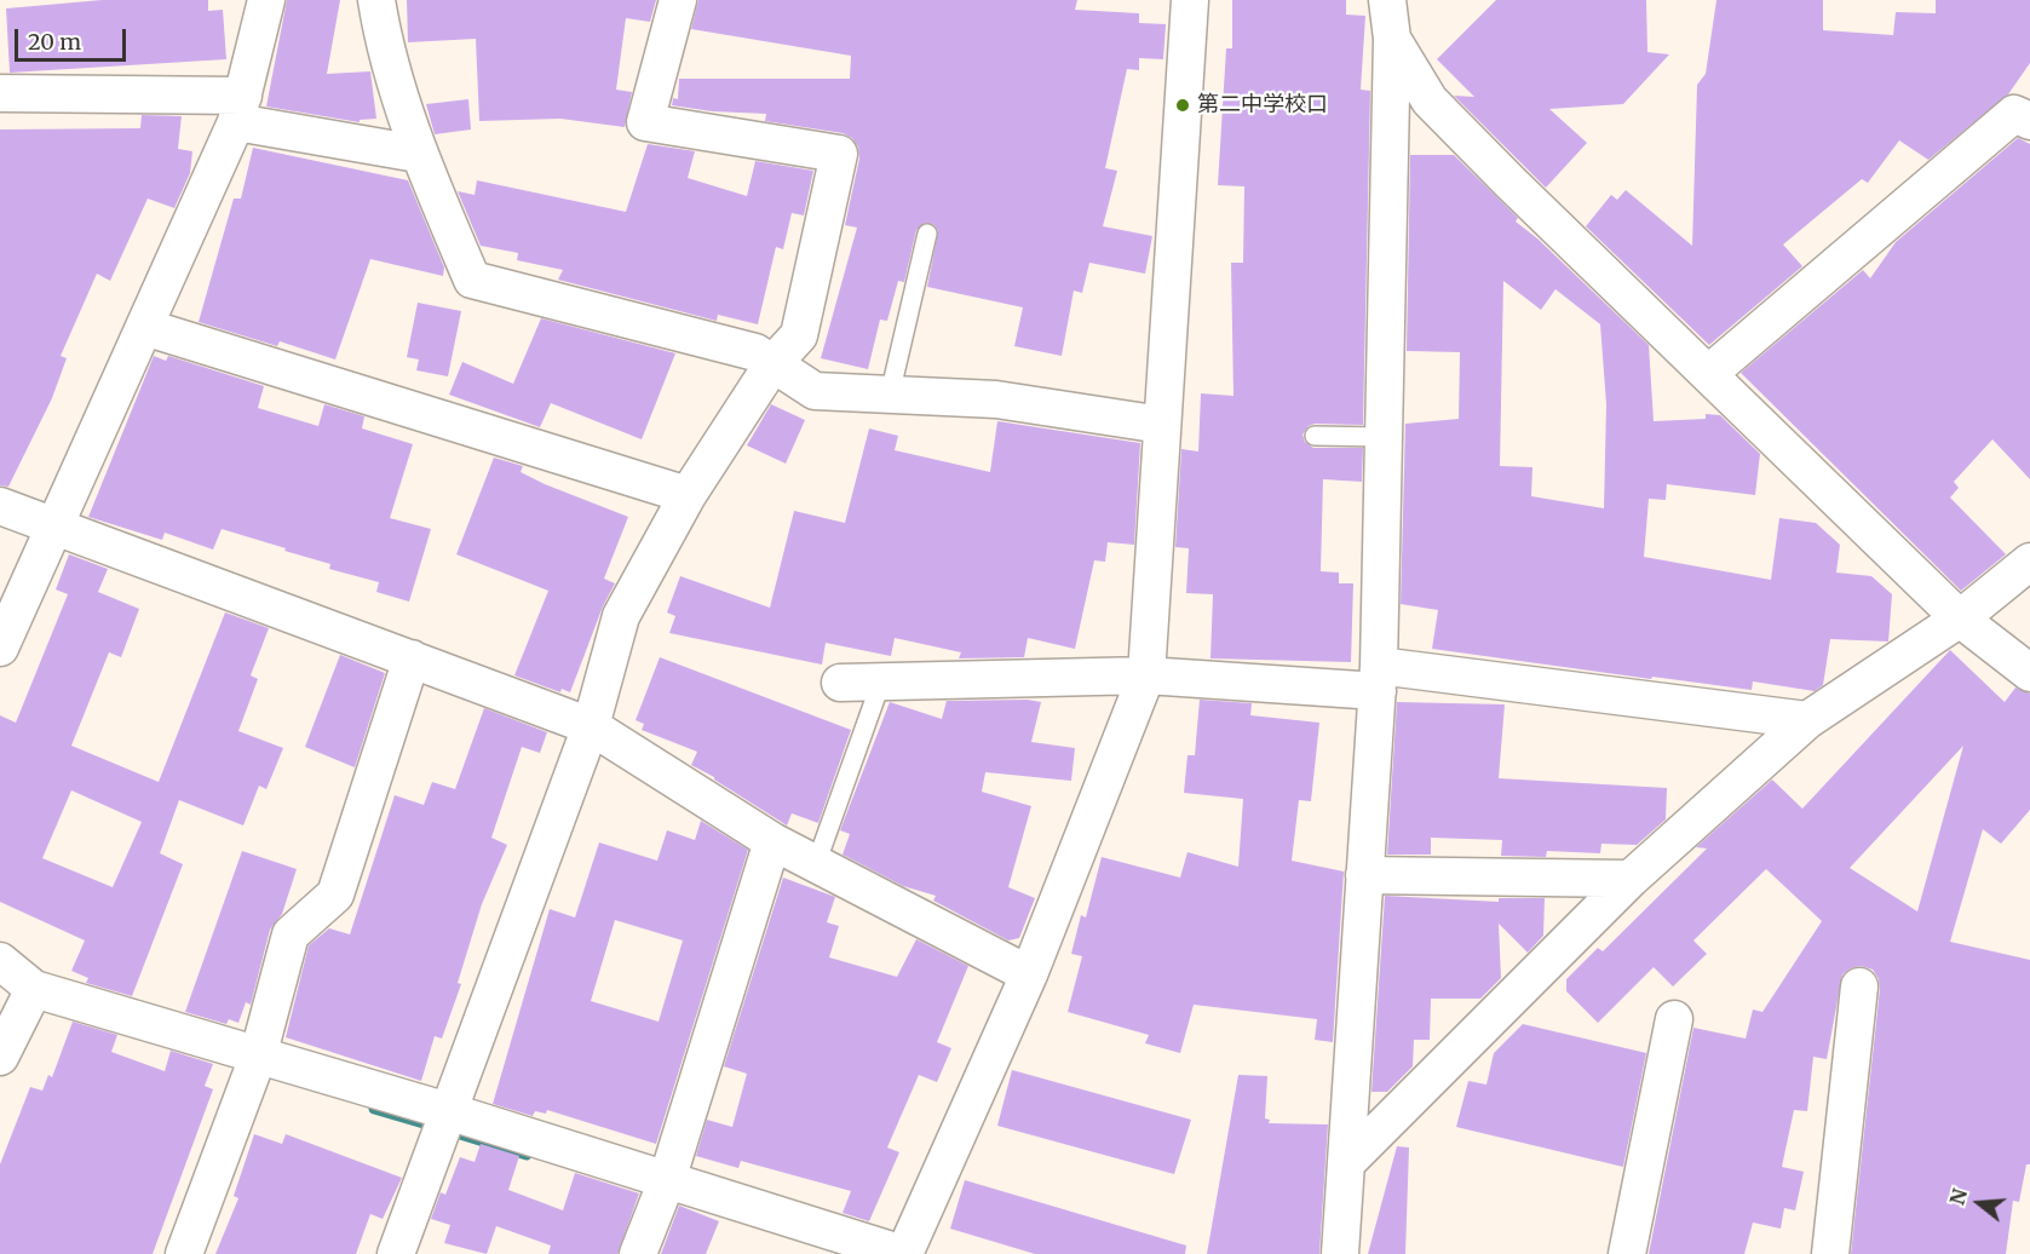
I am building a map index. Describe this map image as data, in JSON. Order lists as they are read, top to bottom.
{
  "places": ["第二中学校口"],
  "scale_bar": "20 m",
  "north": "left"
}
